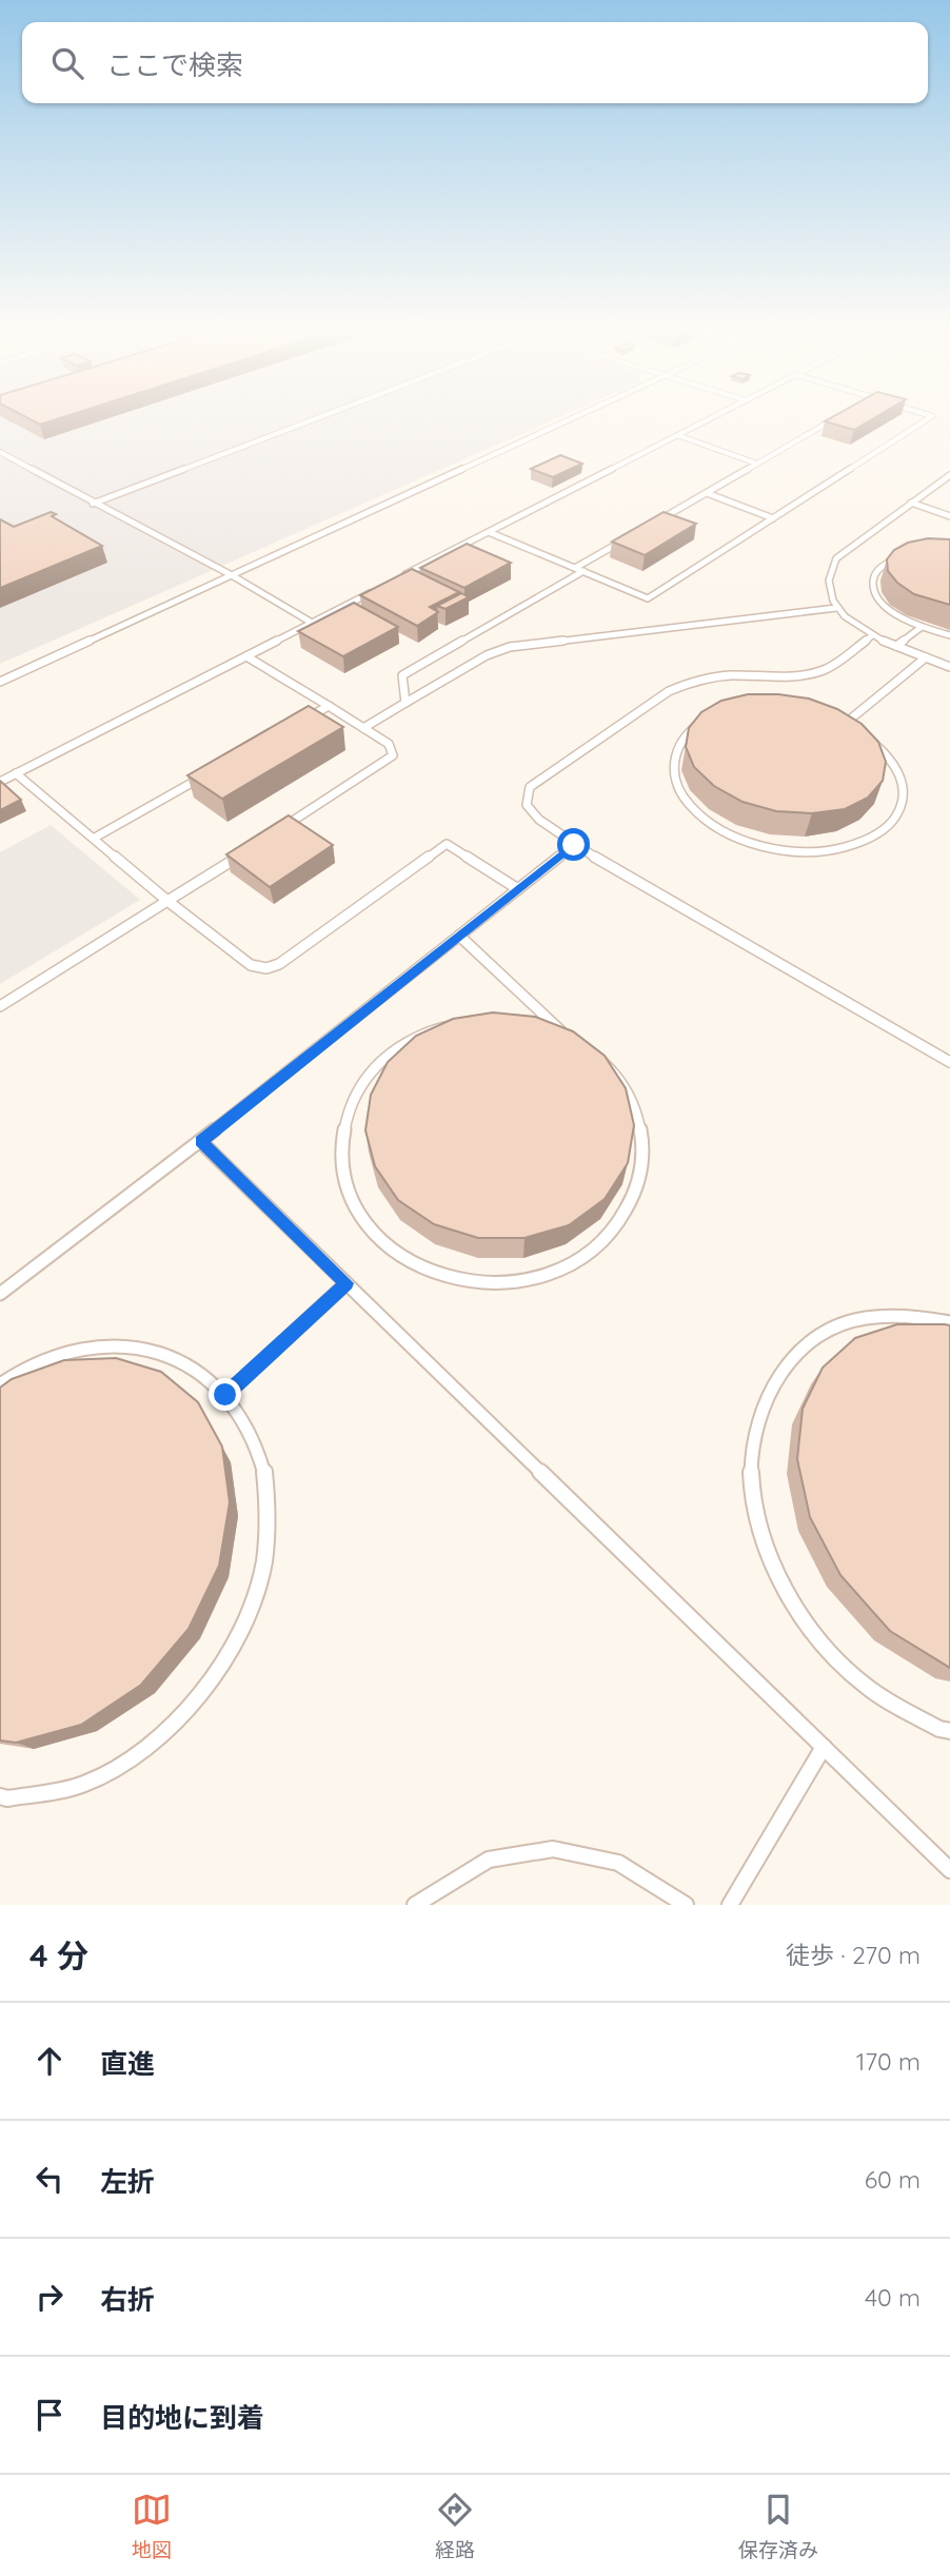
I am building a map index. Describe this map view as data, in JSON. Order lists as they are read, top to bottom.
{
  "page": {
    "search": "ここで検索",
    "heading": ["4 分", "徒歩 · 270 m"],
    "list": [
      ["直進", "170 m"],
      ["左折", "60 m"],
      ["右折", "40 m"],
      "目的地に到着"
    ],
    "nav": ["地図", "経路", "保存済み"]
  }
}
